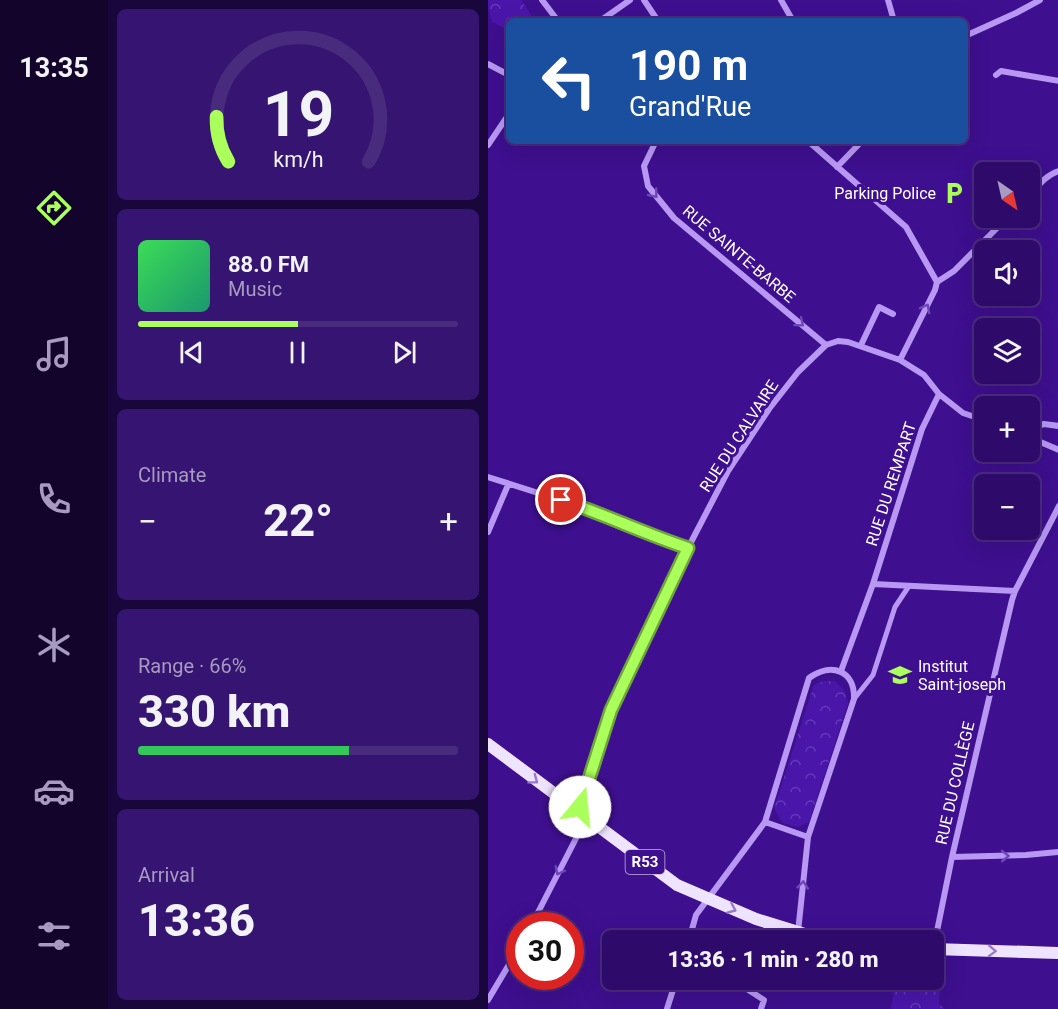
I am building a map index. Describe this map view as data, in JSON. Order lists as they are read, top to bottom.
{
  "streets": {
    "main road": ["R53"],
    "street": [
      "RUE SAINTE-BARBE",
      "RUE DU CALVAIRE",
      "RUE DU REMPART",
      "RUE DU COLLÈGE"
    ]
  },
  "crossings": [
    ["RUE SAINTE-BARBE", "RUE DU CALVAIRE"],
    ["RUE DU CALVAIRE", "R53"]
  ],
  "one_way": ["RUE SAINTE-BARBE"],
  "places": {
    "parking": ["Parking Police"],
    "school or university": ["Institut Saint-joseph"]
  },
  "north": "bottom right",
  "page": {
    "tabs": "13:35",
    "turn": ["190 m", "Grand'Rue"],
    "map_buttons": ["+", "−"],
    "song": ["88.0 FM", "Music"],
    "tile": [
      "Climate",
      ["Range · 66%", "330 km"],
      ["Arrival", "13:36"]
    ],
    "heat": ["−", "22°", "+"],
    "limit": "30",
    "trip": "13:36 · 1 min · 280 m",
    "gauge": ["19", "km/h"]
  }
}
